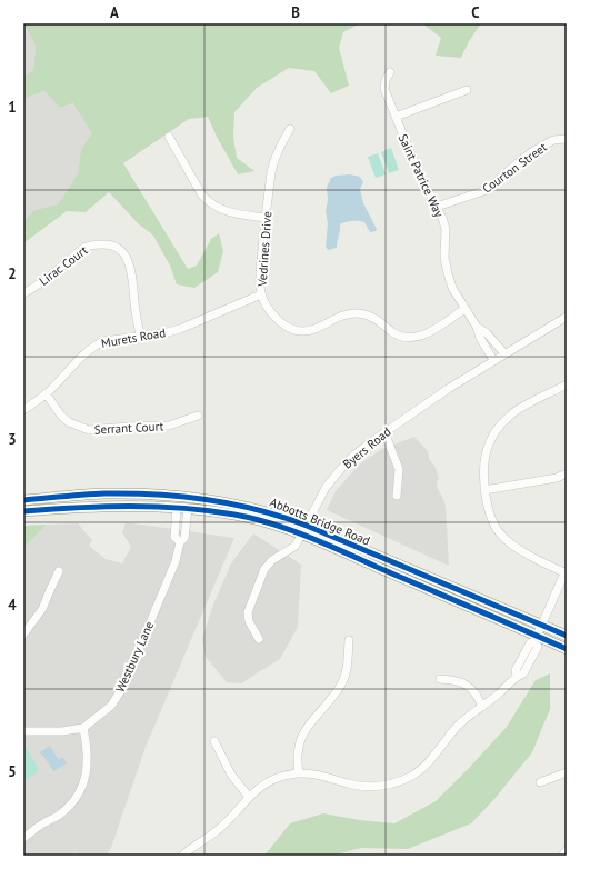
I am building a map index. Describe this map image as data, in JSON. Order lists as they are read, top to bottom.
{
  "streets": {
    "main road": ["Abbotts Bridge Road"],
    "street": [
      "Courton Street",
      "Saint Patrice Way",
      "Vedrines Drive",
      "Lirac Court",
      "Murets Road",
      "Serrant Court",
      "Byers Road",
      "Westbury Lane"
    ]
  },
  "crossings": [
    ["Courton Street", "Saint Patrice Way"],
    ["Saint Patrice Way", "Vedrines Drive"],
    ["Saint Patrice Way", "Byers Road"],
    ["Vedrines Drive", "Murets Road"],
    ["Lirac Court", "Murets Road"],
    ["Murets Road", "Serrant Court"],
    ["Byers Road", "Abbotts Bridge Road"],
    ["Abbotts Bridge Road", "Westbury Lane"]
  ],
  "grid": {
    "columns": ["A", "B", "C"],
    "rows": [
      "1",
      "2",
      "3",
      "4",
      "5"
    ]
  }
}
